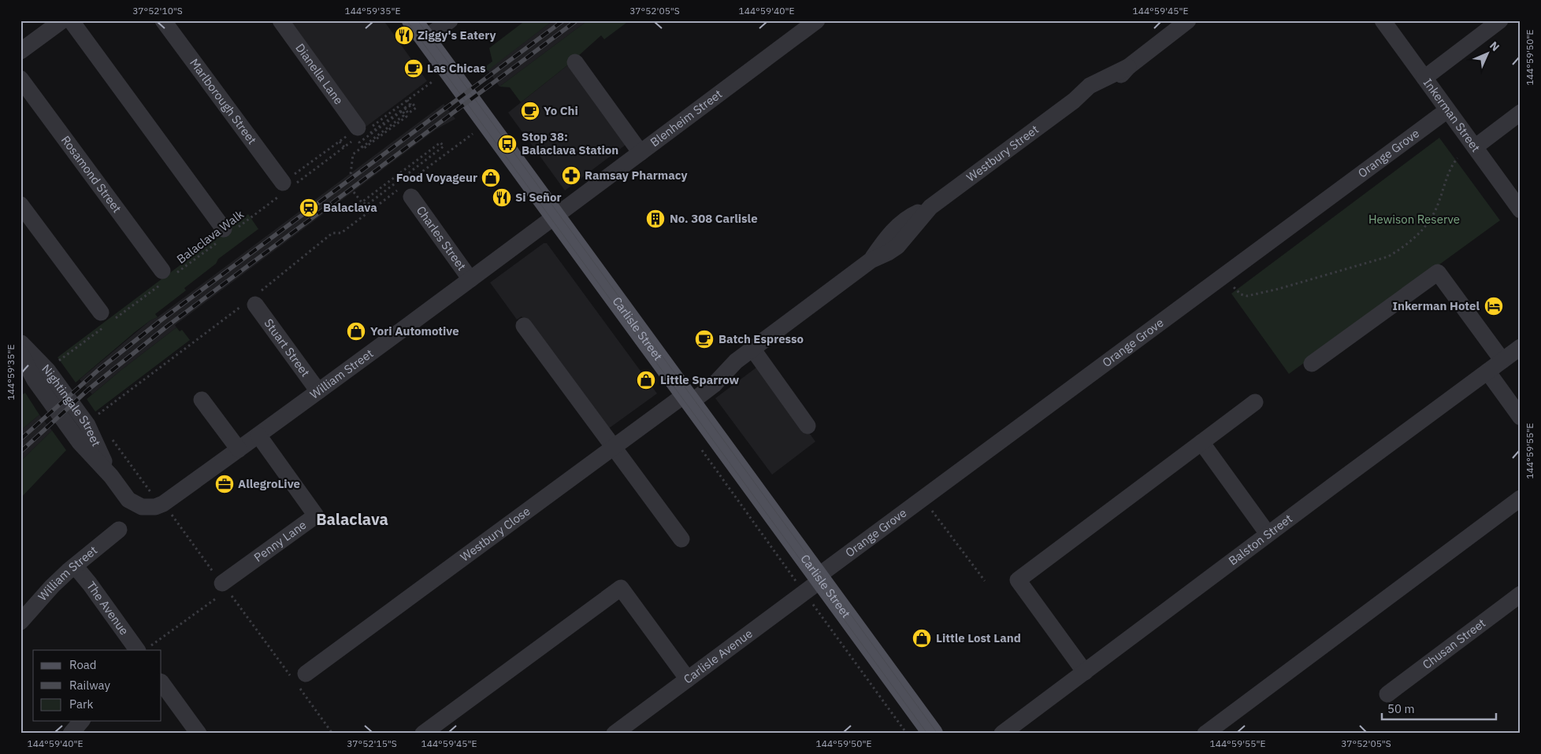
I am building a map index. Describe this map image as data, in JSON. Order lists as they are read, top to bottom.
{
  "streets": {
    "main road": ["Carlisle Street"],
    "street": [
      "Dianella Lane",
      "Marlborough Street",
      "Inkerman Street",
      "Blenheim Street",
      "Westbury Street",
      "Orange Grove",
      "Rosamond Street",
      "Charles Street",
      "Stuart Street",
      "William Street",
      "Nightingale Street",
      "Westbury Close",
      "Balston Street",
      "Penny Lane",
      "The Avenue",
      "Chusan Street",
      "Carlisle Avenue"
    ],
    "path": ["Balaclava Walk"]
  },
  "crossings": [
    ["Dianella Lane", "Balaclava Walk"],
    ["Marlborough Street", "Balaclava Walk"],
    ["Inkerman Street", "Orange Grove"],
    ["Blenheim Street", "Carlisle Street"],
    ["Blenheim Street", "William Street"],
    ["Westbury Street", "Carlisle Street"],
    ["Westbury Street", "Westbury Close"],
    ["Orange Grove", "Carlisle Street"],
    ["Orange Grove", "Carlisle Avenue"],
    ["Rosamond Street", "Balaclava Walk"],
    ["Balaclava Walk", "Nightingale Street"],
    ["Charles Street", "William Street"],
    ["Carlisle Street", "William Street"],
    ["Carlisle Street", "Westbury Close"],
    ["Carlisle Street", "Carlisle Avenue"],
    ["Stuart Street", "William Street"],
    ["William Street", "Nightingale Street"],
    ["William Street", "Penny Lane"],
    ["William Street", "The Avenue"]
  ],
  "districts": ["Balaclava"],
  "parks": ["Hewison Reserve"],
  "places": {
    "restaurant": ["Ziggy's Eatery", "Si Señor"],
    "cafe": ["Las Chicas", "Yo Chi", "Batch Espresso"],
    "bus stop": ["Stop 38: Balaclava Station"],
    "pharmacy": ["Ramsay Pharmacy"],
    "shop": [
      "Food Voyageur",
      "Yori Automotive",
      "Little Sparrow",
      "Little Lost Land"
    ],
    "station": ["Balaclava"],
    "building": ["No. 308 Carlisle"],
    "hotel": ["Inkerman Hotel"],
    "office": ["AllegroLive"]
  },
  "legend": ["Road", "Railway", "Park"],
  "scale_bar": "50 m",
  "north": "top right",
  "coordinates": [
    "37°52'10\"S",
    "144°59'35\"E",
    "37°52'05\"S",
    "144°59'40\"E",
    "144°59'45\"E",
    "144°59'50\"E",
    "144°59'55\"E",
    "37°52'15\"S"
  ]
}
